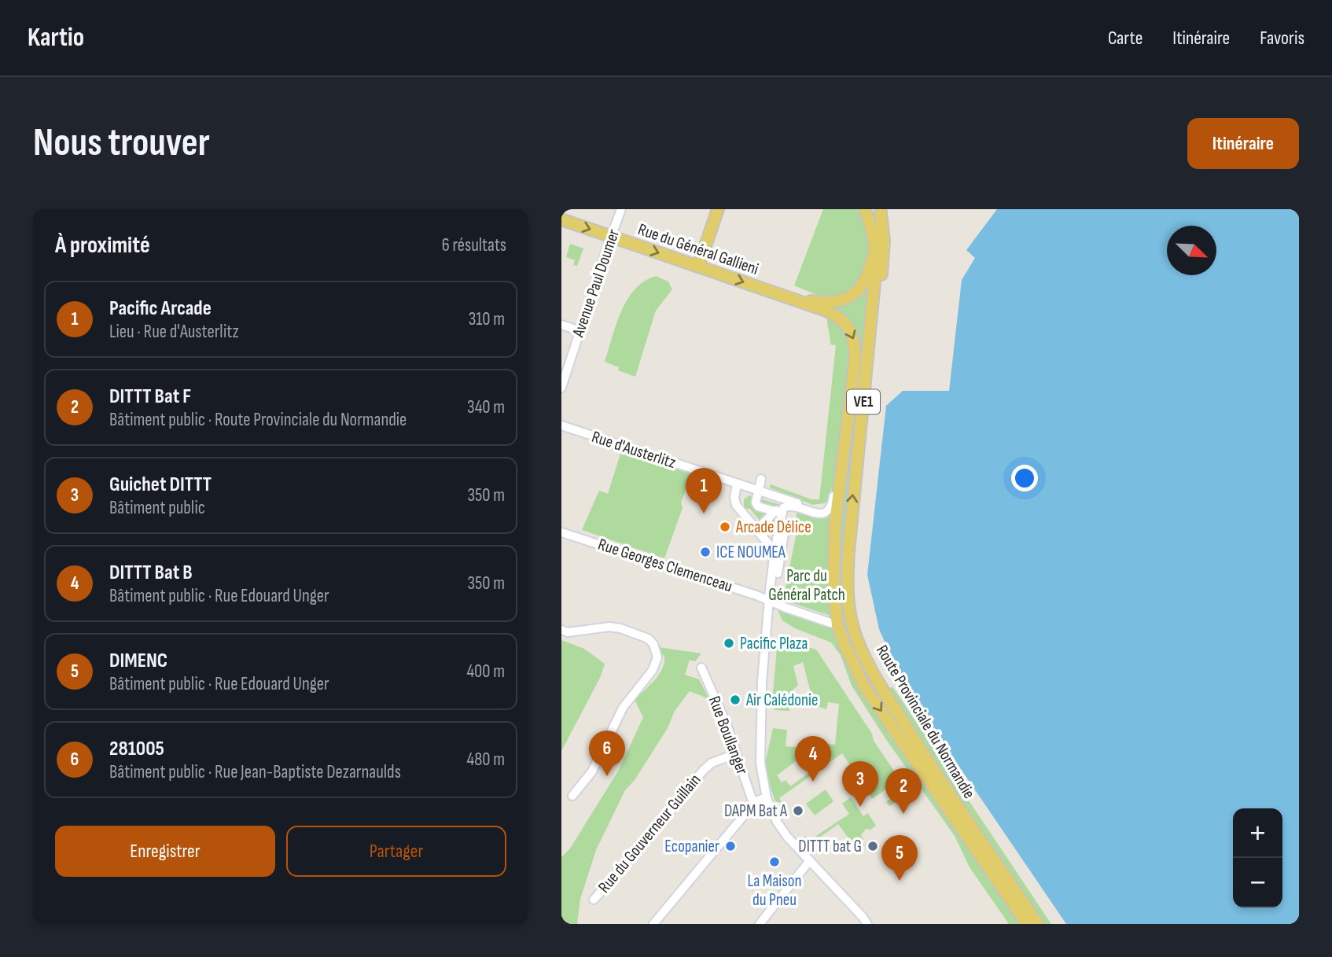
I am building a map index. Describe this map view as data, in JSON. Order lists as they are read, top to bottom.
{
  "streets": {
    "main road": ["Rue du Général Gallieni", "VE1", "Route Provinciale du Normandie"],
    "street": [
      "Avenue Paul Doumer",
      "Rue d'Austerlitz",
      "Rue Georges Clemenceau",
      "Rue Boullanger",
      "Rue du Gouverneur Guillain"
    ]
  },
  "crossings": [
    ["Rue du Général Gallieni", "Avenue Paul Doumer"],
    ["Rue du Général Gallieni", "Rue d'Austerlitz"],
    ["Rue du Général Gallieni", "Route Provinciale du Normandie"],
    ["Rue d'Austerlitz", "Route Provinciale du Normandie"],
    ["Rue Georges Clemenceau", "Route Provinciale du Normandie"],
    ["Rue Boullanger", "Rue du Gouverneur Guillain"]
  ],
  "one_way": ["Rue du Général Gallieni"],
  "parks": ["Parc du Général Patch"],
  "places": [
    "Arcade Délice",
    "ICE NOUMEA",
    "Pacific Plaza",
    "Air Calédonie",
    "DAPM Bat A",
    "Ecopanier",
    "DITTT bat G",
    "La Maison du Pneu"
  ],
  "north": "bottom right",
  "page": {
    "header": "Kartio",
    "nav": ["Carte", "Itinéraire", "Favoris"],
    "buttons": [
      "Itinéraire",
      ["Enregistrer", "Partager"]
    ],
    "title": "Nous trouver",
    "heading": ["À proximité", "6 résultats"],
    "list": [
      {
        "mark": "1",
        "name": "Pacific Arcade",
        "note": "Lieu · Rue d'Austerlitz",
        "value": "310 m"
      },
      {
        "mark": "2",
        "name": "DITTT Bat F",
        "note": "Bâtiment public · Route Provinciale du Normandie",
        "value": "340 m"
      },
      {
        "mark": "3",
        "name": "Guichet DITTT",
        "note": "Bâtiment public",
        "value": "350 m"
      },
      {
        "mark": "4",
        "name": "DITTT Bat B",
        "note": "Bâtiment public · Rue Edouard Unger",
        "value": "350 m"
      },
      {
        "mark": "5",
        "name": "DIMENC",
        "note": "Bâtiment public · Rue Edouard Unger",
        "value": "400 m"
      },
      {
        "mark": "6",
        "name": "281005",
        "note": "Bâtiment public · Rue Jean-Baptiste Dezarnaulds",
        "value": "480 m"
      }
    ],
    "pins": [
      "1",
      "6",
      "4",
      "3",
      "2",
      "5"
    ],
    "map_buttons": ["+", "−"]
  }
}
